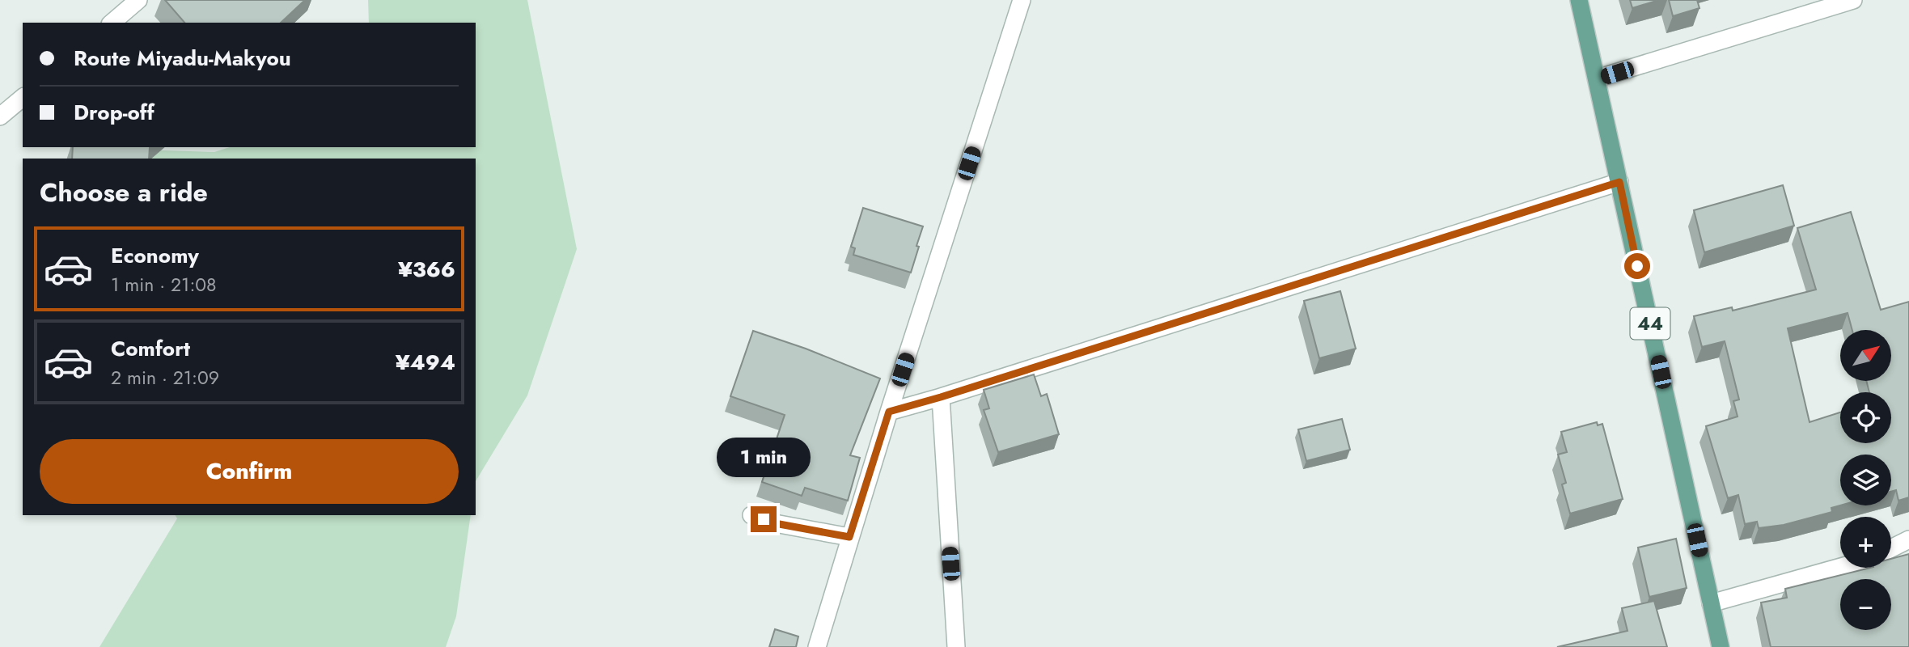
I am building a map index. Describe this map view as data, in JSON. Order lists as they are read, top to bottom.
{
  "streets": {
    "main road": ["44"]
  },
  "north": "top right",
  "page": {
    "banner": ["Route Miyadu-Makyou", "Drop-off"],
    "heading": "Choose a ride",
    "list": [
      {
        "name": "Economy",
        "note": "1 min · 21:08",
        "value": "¥366"
      },
      {
        "name": "Comfort",
        "note": "2 min · 21:09",
        "value": "¥494"
      }
    ],
    "map_buttons": ["+", "−"],
    "buttons": "Confirm",
    "bubble": "1 min"
  }
}
